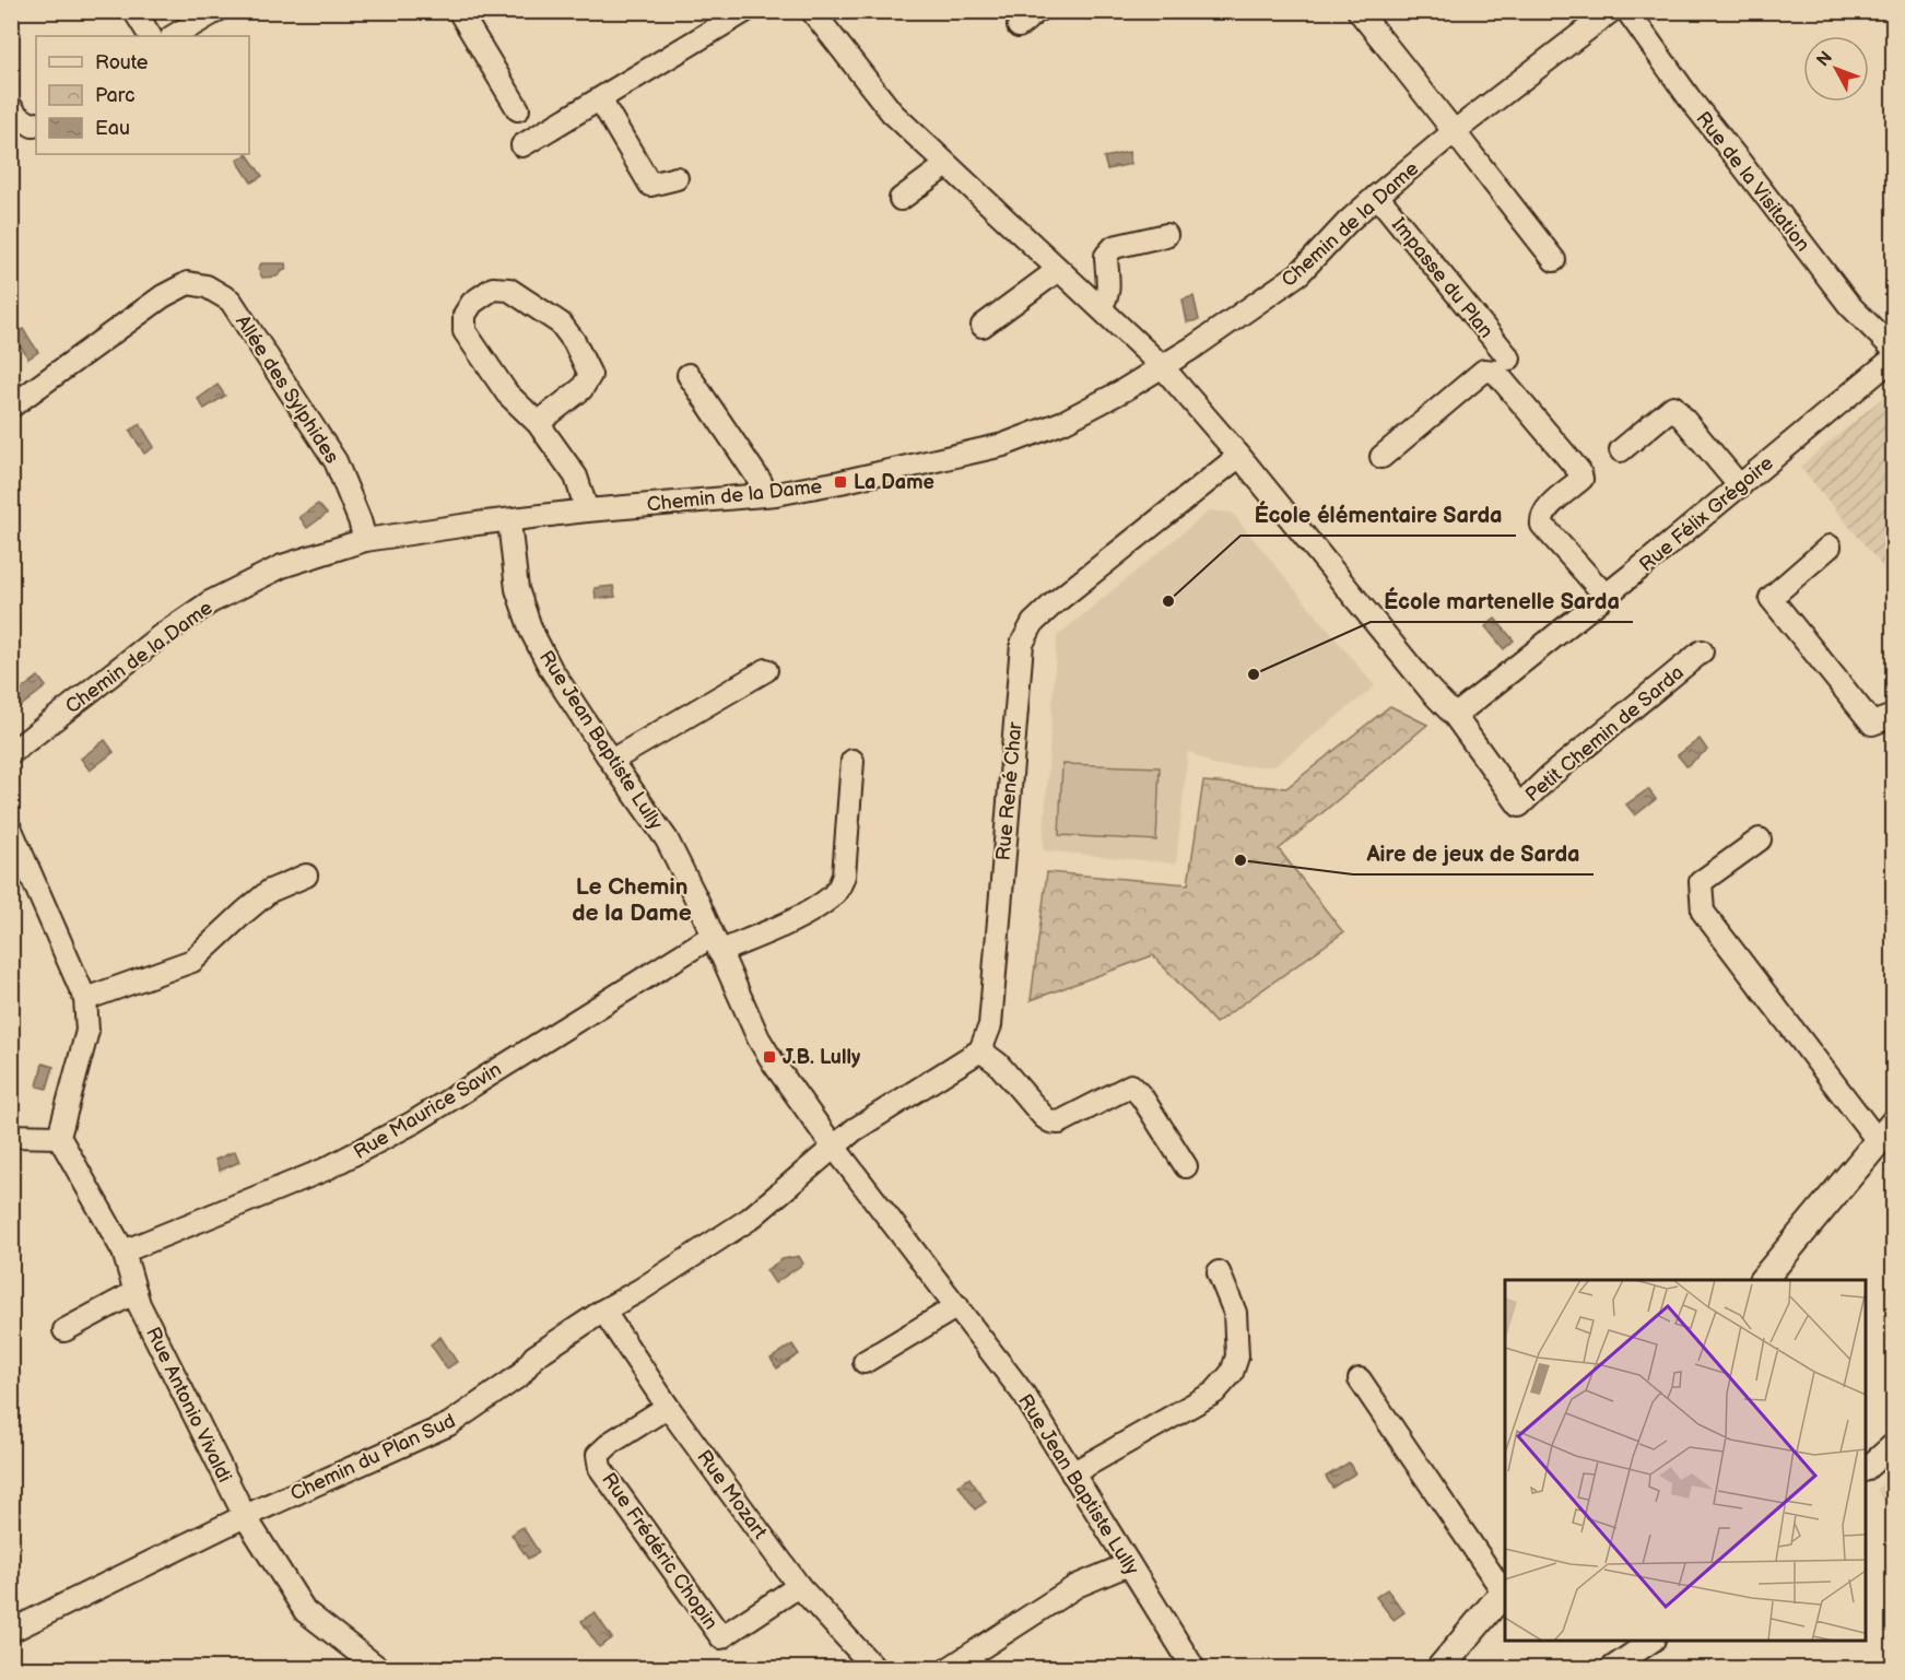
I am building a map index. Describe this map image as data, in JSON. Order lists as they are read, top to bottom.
{
  "streets": {
    "street": [
      "Rue de la Visitation",
      "Chemin de la Dame",
      "Impasse du Plan",
      "Allée des Sylphides",
      "Rue Félix Grégoire",
      "Petit Chemin de Sarda",
      "Rue Jean Baptiste Lully",
      "Rue René Char",
      "Rue Maurice Savin",
      "Rue Antonio Vivaldi",
      "Chemin du Plan Sud",
      "Rue Mozart",
      "Rue Frédéric Chopin"
    ]
  },
  "crossings": [
    ["Rue de la Visitation", "Rue Félix Grégoire"],
    ["Chemin de la Dame", "Impasse du Plan"],
    ["Chemin de la Dame", "Allée des Sylphides"],
    ["Chemin de la Dame", "Petit Chemin de Sarda"],
    ["Chemin de la Dame", "Rue Jean Baptiste Lully"],
    ["Rue Félix Grégoire", "Petit Chemin de Sarda"],
    ["Petit Chemin de Sarda", "Rue René Char"],
    ["Rue Jean Baptiste Lully", "Rue Maurice Savin"],
    ["Rue Jean Baptiste Lully", "Chemin du Plan Sud"],
    ["Rue Maurice Savin", "Rue Antonio Vivaldi"],
    ["Rue Antonio Vivaldi", "Chemin du Plan Sud"],
    ["Chemin du Plan Sud", "Rue Mozart"],
    ["Rue Mozart", "Rue Frédéric Chopin"]
  ],
  "districts": ["Le Chemin de la Dame"],
  "places": {
    "transit": ["La Dame", "J.B. Lully"],
    "other": ["École élémentaire Sarda", "École martenelle Sarda", "Aire de jeux de Sarda"]
  },
  "legend": ["Route", "Parc", "Eau"],
  "north": "top left"
}
